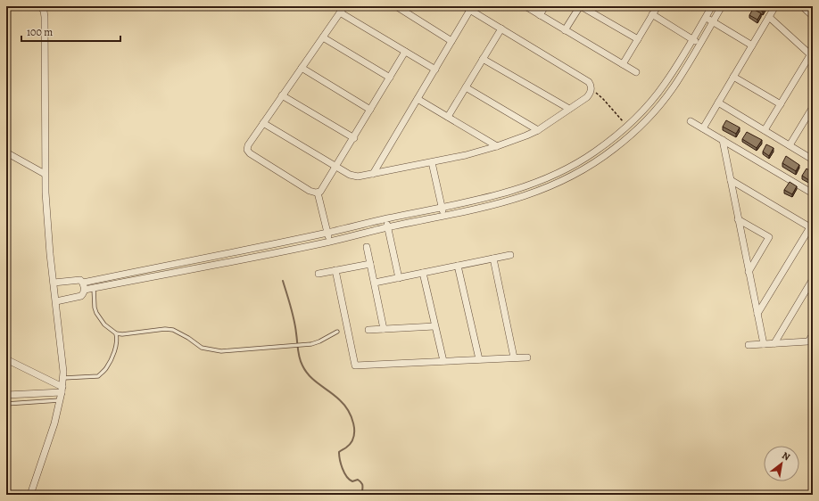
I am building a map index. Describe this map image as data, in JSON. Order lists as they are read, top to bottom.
{
  "scale_bar": "100 m",
  "north": "top right"
}
